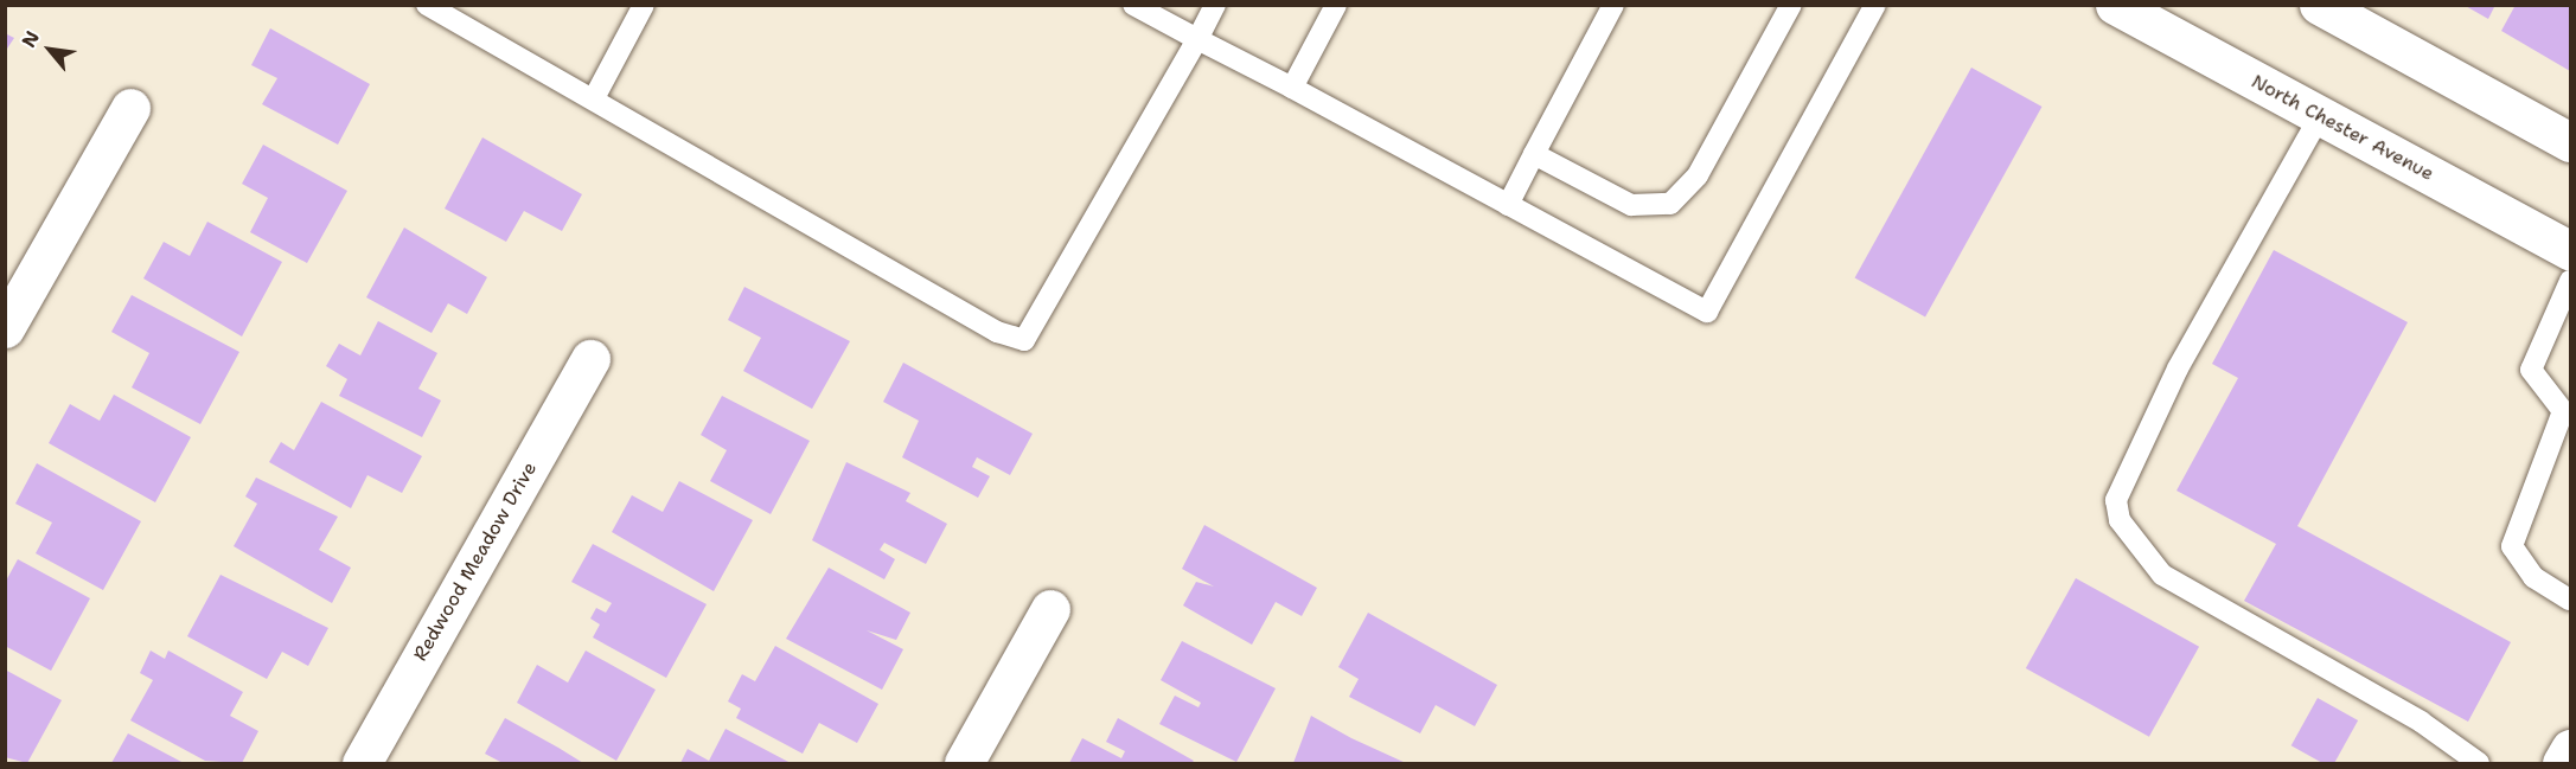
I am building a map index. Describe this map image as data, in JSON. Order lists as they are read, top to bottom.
{
  "streets": {
    "street": ["North Chester Avenue", "Redwood Meadow Drive"]
  },
  "north": "top left"
}
